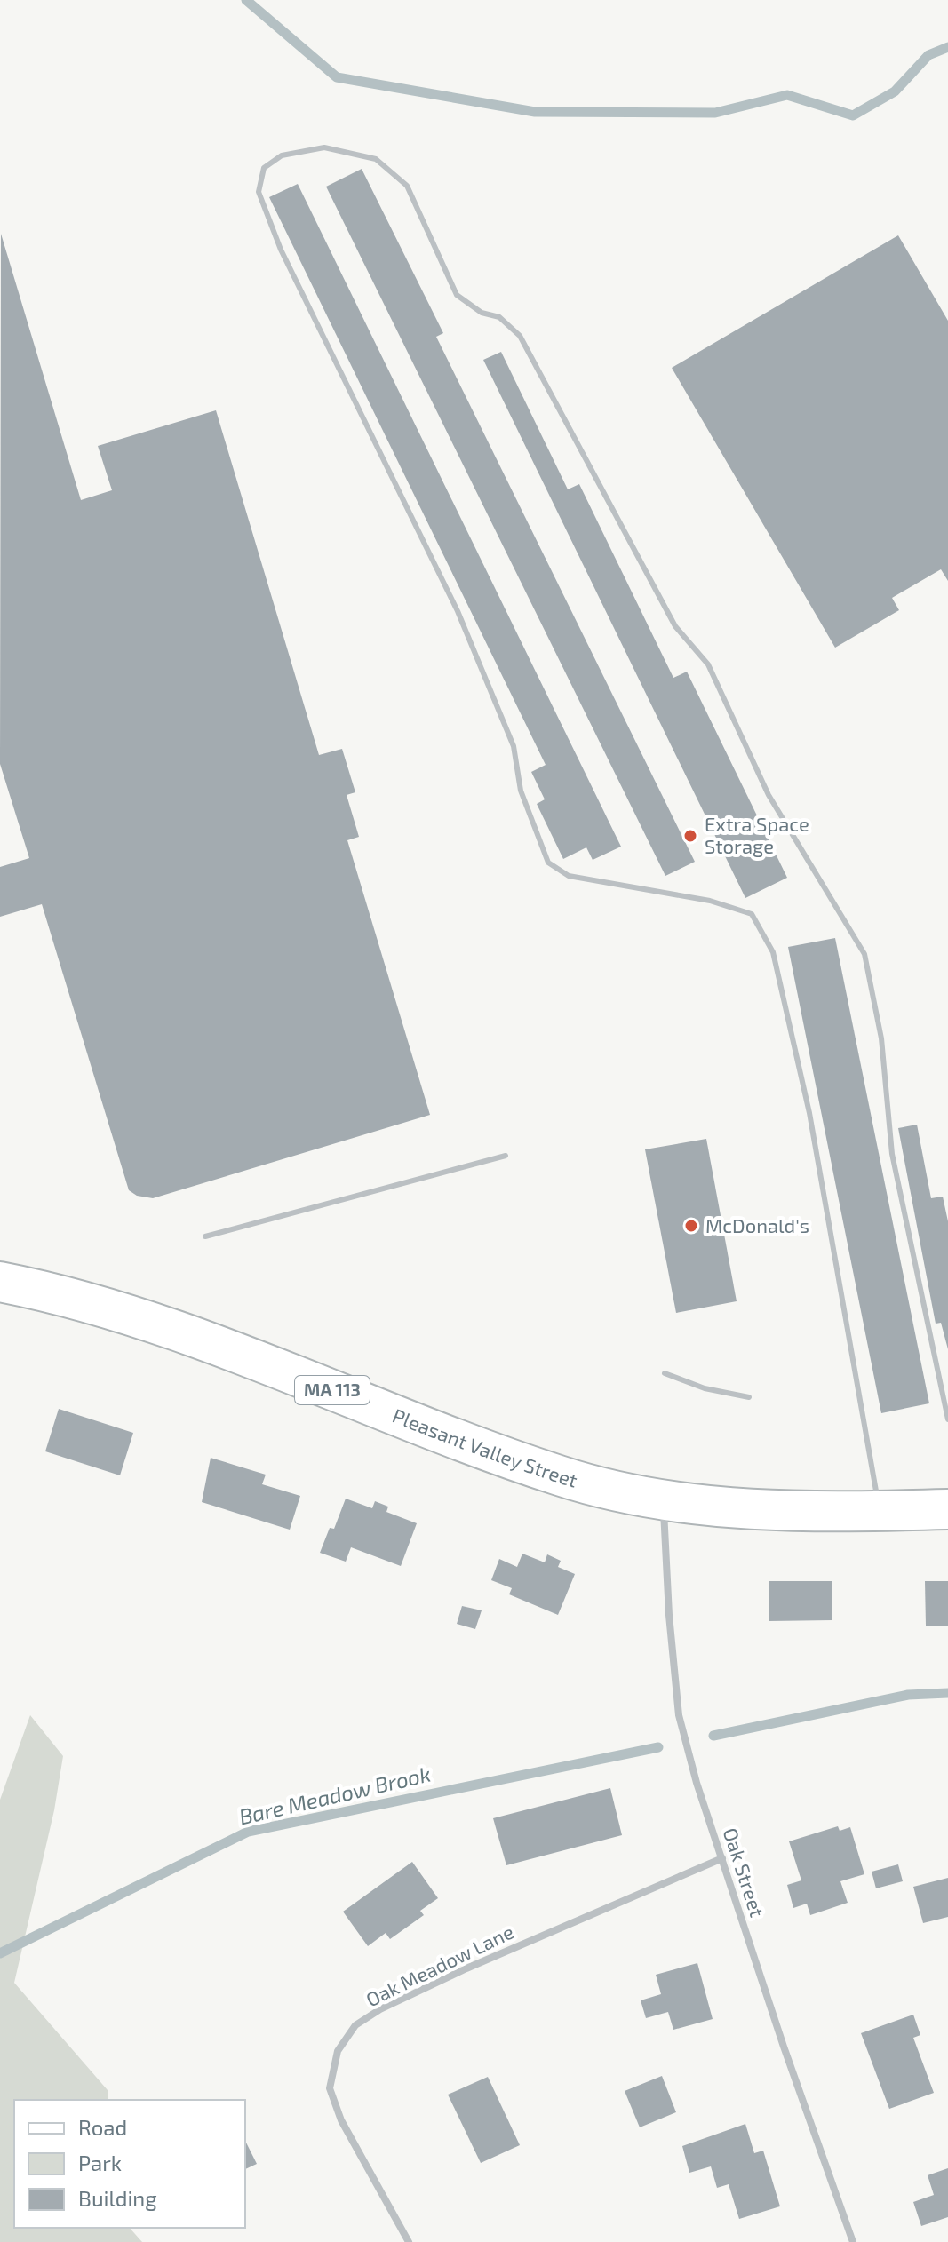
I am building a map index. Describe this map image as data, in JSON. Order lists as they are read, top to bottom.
{
  "streets": {
    "main road": ["MA 113", "Pleasant Valley Street"],
    "street": ["Oak Street", "Oak Meadow Lane"]
  },
  "crossings": [
    ["Pleasant Valley Street", "Oak Street"],
    ["Oak Street", "Oak Meadow Lane"]
  ],
  "water": ["Bare Meadow Brook"],
  "places": ["Extra Space Storage", "McDonald's"],
  "legend": ["Road", "Park", "Building"]
}
